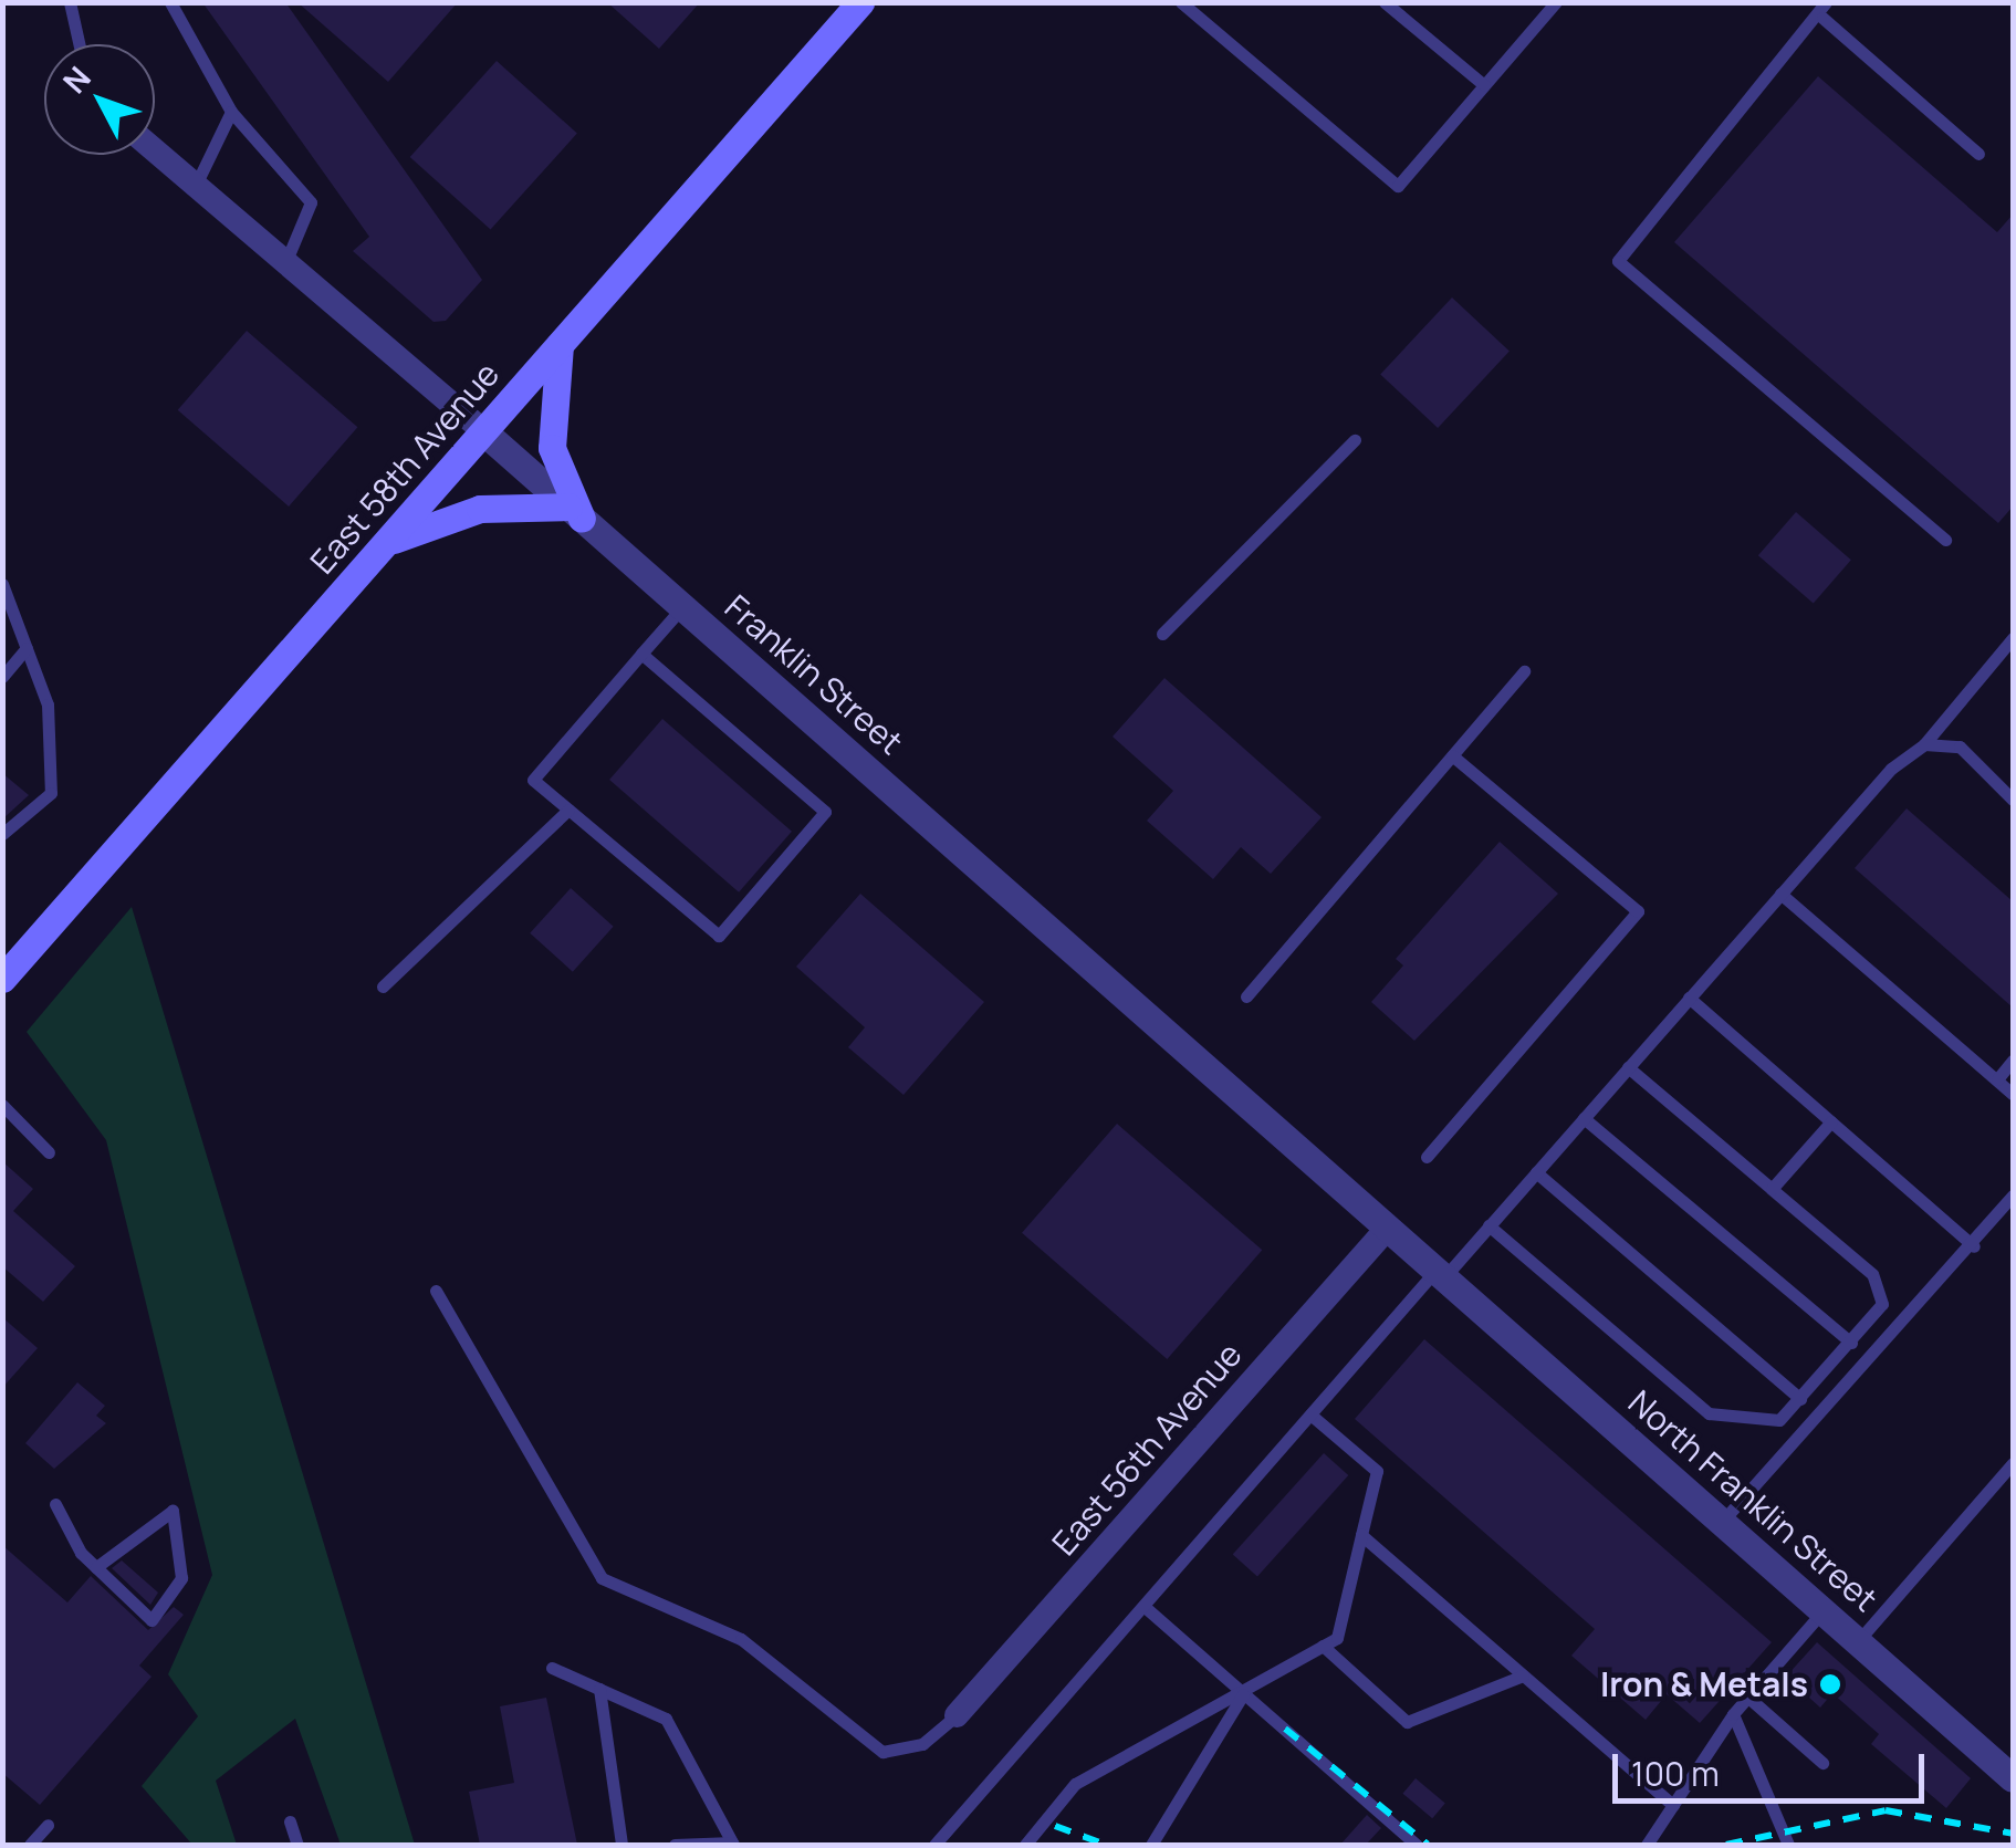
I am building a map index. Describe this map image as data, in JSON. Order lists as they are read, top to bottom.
{
  "streets": {
    "main road": ["East 58th Avenue"],
    "street": ["Franklin Street", "East 56th Avenue", "North Franklin Street"]
  },
  "crossings": [
    ["East 58th Avenue", "Franklin Street"],
    ["Franklin Street", "East 56th Avenue"],
    ["Franklin Street", "North Franklin Street"]
  ],
  "places": ["Iron & Metals"],
  "scale_bar": "100 m",
  "north": "top left"
}
